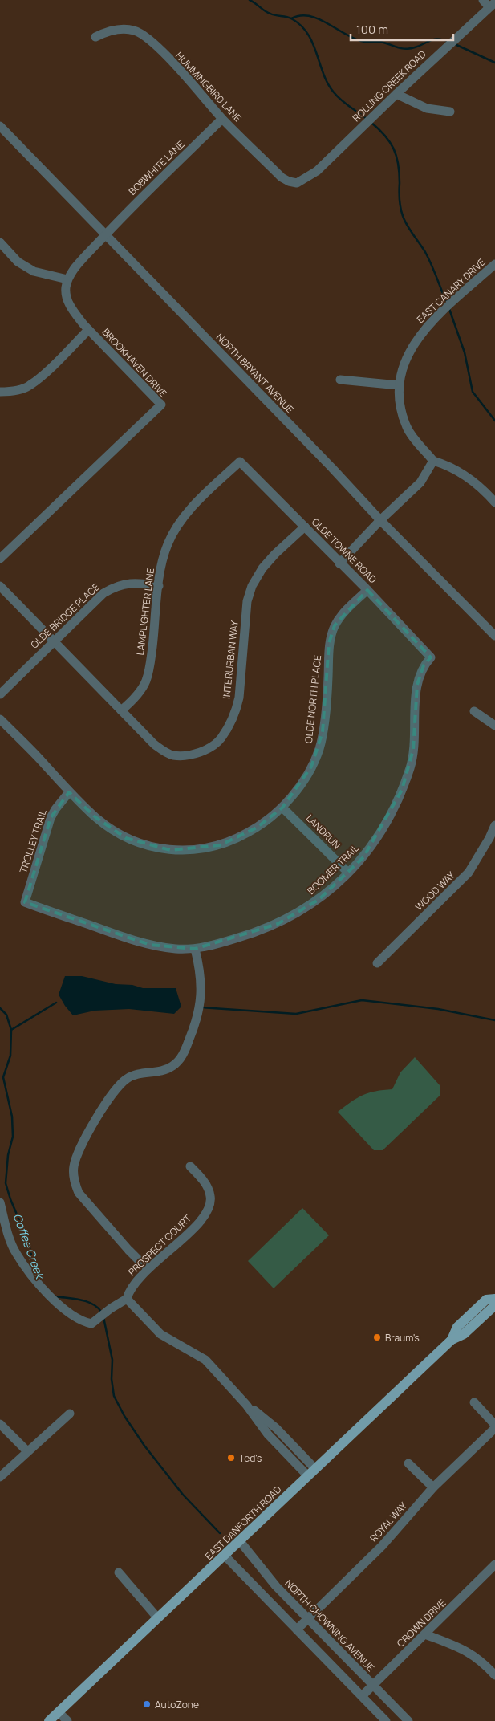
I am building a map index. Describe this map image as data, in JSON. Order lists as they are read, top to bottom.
{
  "streets": {
    "main road": ["EAST DANFORTH ROAD"],
    "street": [
      "ROLLING CREEK ROAD",
      "HUMMINGBIRD LANE",
      "BOBWHITE LANE",
      "EAST CANARY DRIVE",
      "BROOKHAVEN DRIVE",
      "NORTH BRYANT AVENUE",
      "OLDE TOWNE ROAD",
      "LAMPLIGHTER LANE",
      "OLDE BRIDGE PLACE",
      "INTERURBAN WAY",
      "OLDE NORTH PLACE",
      "LANDRUN",
      "TROLLEY TRAIL",
      "BOOMER TRAIL",
      "WOOD WAY",
      "PROSPECT COURT",
      "ROYAL WAY",
      "CROWN DRIVE",
      "NORTH CHOWNING AVENUE"
    ]
  },
  "crossings": [
    ["ROLLING CREEK ROAD", "HUMMINGBIRD LANE"],
    ["HUMMINGBIRD LANE", "BOBWHITE LANE"],
    ["BOBWHITE LANE", "NORTH BRYANT AVENUE"],
    ["OLDE TOWNE ROAD", "LAMPLIGHTER LANE"],
    ["OLDE TOWNE ROAD", "INTERURBAN WAY"],
    ["OLDE TOWNE ROAD", "OLDE NORTH PLACE"],
    ["OLDE TOWNE ROAD", "BOOMER TRAIL"],
    ["LAMPLIGHTER LANE", "OLDE BRIDGE PLACE"],
    ["LAMPLIGHTER LANE", "INTERURBAN WAY"],
    ["OLDE BRIDGE PLACE", "INTERURBAN WAY"],
    ["OLDE NORTH PLACE", "LANDRUN"],
    ["OLDE NORTH PLACE", "TROLLEY TRAIL"],
    ["LANDRUN", "BOOMER TRAIL"],
    ["TROLLEY TRAIL", "BOOMER TRAIL"],
    ["ROYAL WAY", "NORTH CHOWNING AVENUE"],
    ["EAST DANFORTH ROAD", "NORTH CHOWNING AVENUE"],
    ["CROWN DRIVE", "NORTH CHOWNING AVENUE"]
  ],
  "water": ["Coffee Creek"],
  "places": ["Braum's", "Ted's", "AutoZone"],
  "scale_bar": "100 m"
}
